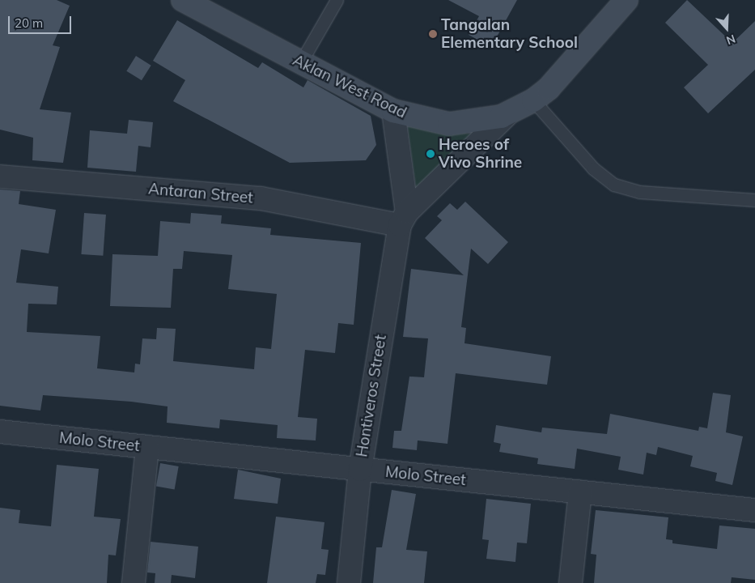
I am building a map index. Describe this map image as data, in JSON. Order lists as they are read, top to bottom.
{
  "streets": {
    "main road": ["Aklan West Road"],
    "street": ["Antaran Street", "Hontiveros Street", "Molo Street"]
  },
  "crossings": [
    ["Aklan West Road", "Hontiveros Street"],
    ["Antaran Street", "Hontiveros Street"],
    ["Hontiveros Street", "Molo Street"]
  ],
  "places": ["Tangalan Elementary School", "Heroes of Vivo Shrine"],
  "scale_bar": "20 m",
  "north": "bottom"
}
